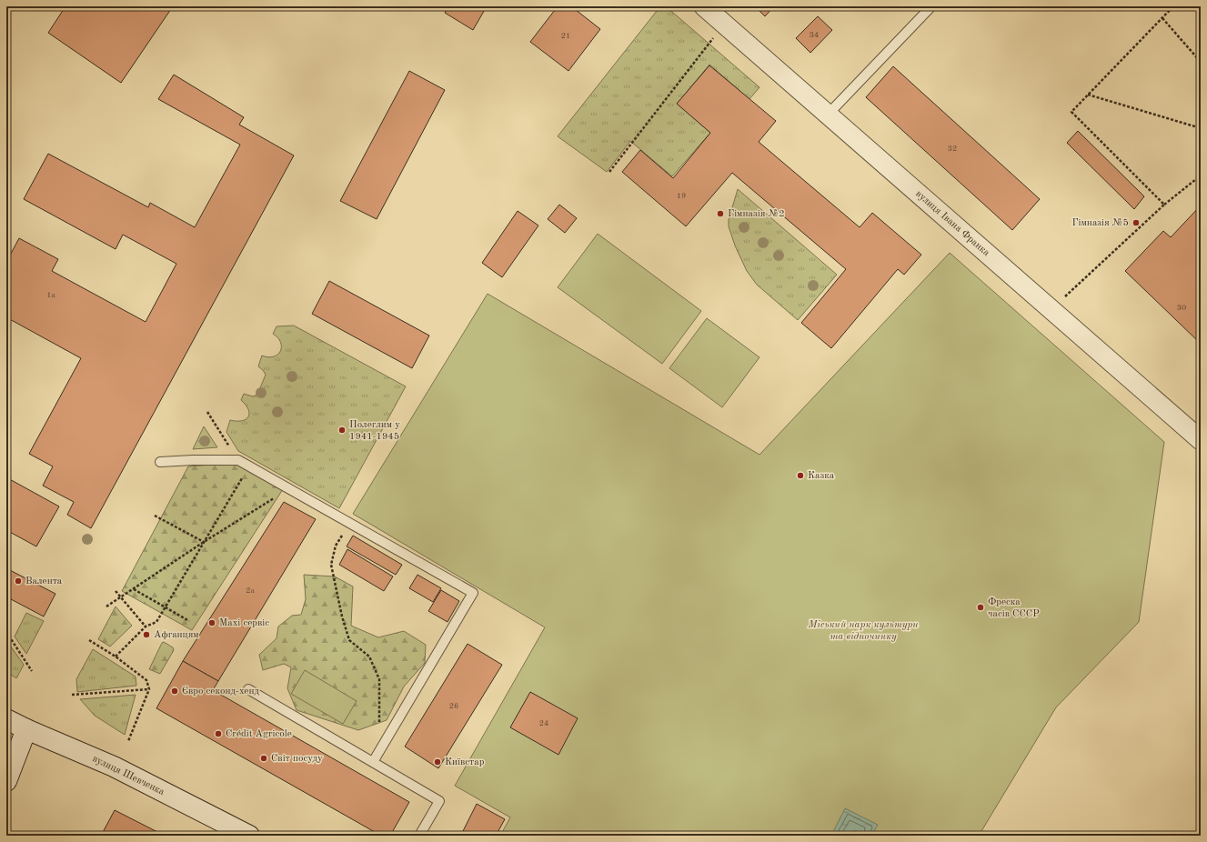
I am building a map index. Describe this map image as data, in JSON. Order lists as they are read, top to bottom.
{
  "streets": {
    "street": ["вулиця Івана Франка", "вулиця Шевченка"]
  },
  "parks": ["Міський парк культури та відпочинку"],
  "places": [
    "Гімназія №2",
    "Гімназія №5",
    "Полеглим у 1941-1945",
    "Казка",
    "Валента",
    "Фреска часів СССР",
    "Maxi сервіс",
    "Афганцям",
    "Євро секонд-хенд",
    "Crédit Agricole",
    "Світ посуду",
    "Київстар"
  ],
  "house_numbers": [
    "34",
    "21",
    "32",
    "19",
    "1а",
    "30",
    "2а",
    "26",
    "24"
  ]
}
